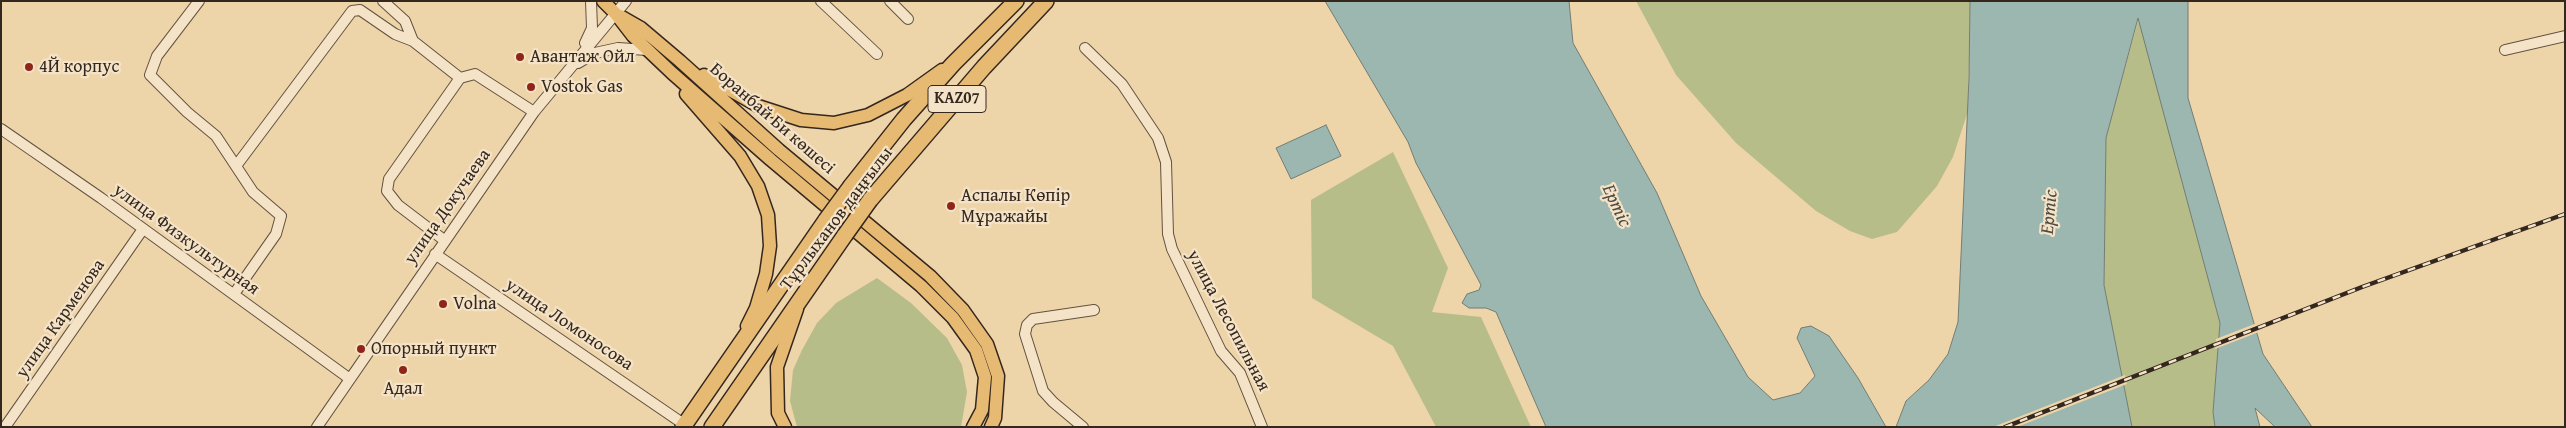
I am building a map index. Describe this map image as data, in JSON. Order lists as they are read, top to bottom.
{
  "streets": {
    "highway": ["KAZ07", "Тұрлыханов даңғылы"],
    "main road": ["Боранбай Би көшесі"],
    "street": [
      "улица Докучаева",
      "улица Физкультурная",
      "улица Карменова",
      "улица Лесопильная",
      "улица Ломоносова"
    ]
  },
  "crossings": [
    ["Боранбай Би көшесі", "улица Докучаева"],
    ["улица Докучаева", "улица Физкультурная"],
    ["улица Докучаева", "улица Ломоносова"],
    ["Тұрлыханов даңғылы", "улица Ломоносова"],
    ["улица Физкультурная", "улица Карменова"]
  ],
  "water": ["Ертіс"],
  "places": [
    "Авантаж Ойл",
    "4Й корпус",
    "Vostok Gas",
    "Аспалы Көпір Мұражайы",
    "Volna",
    "Опорный пункт",
    "Адал"
  ]
}
